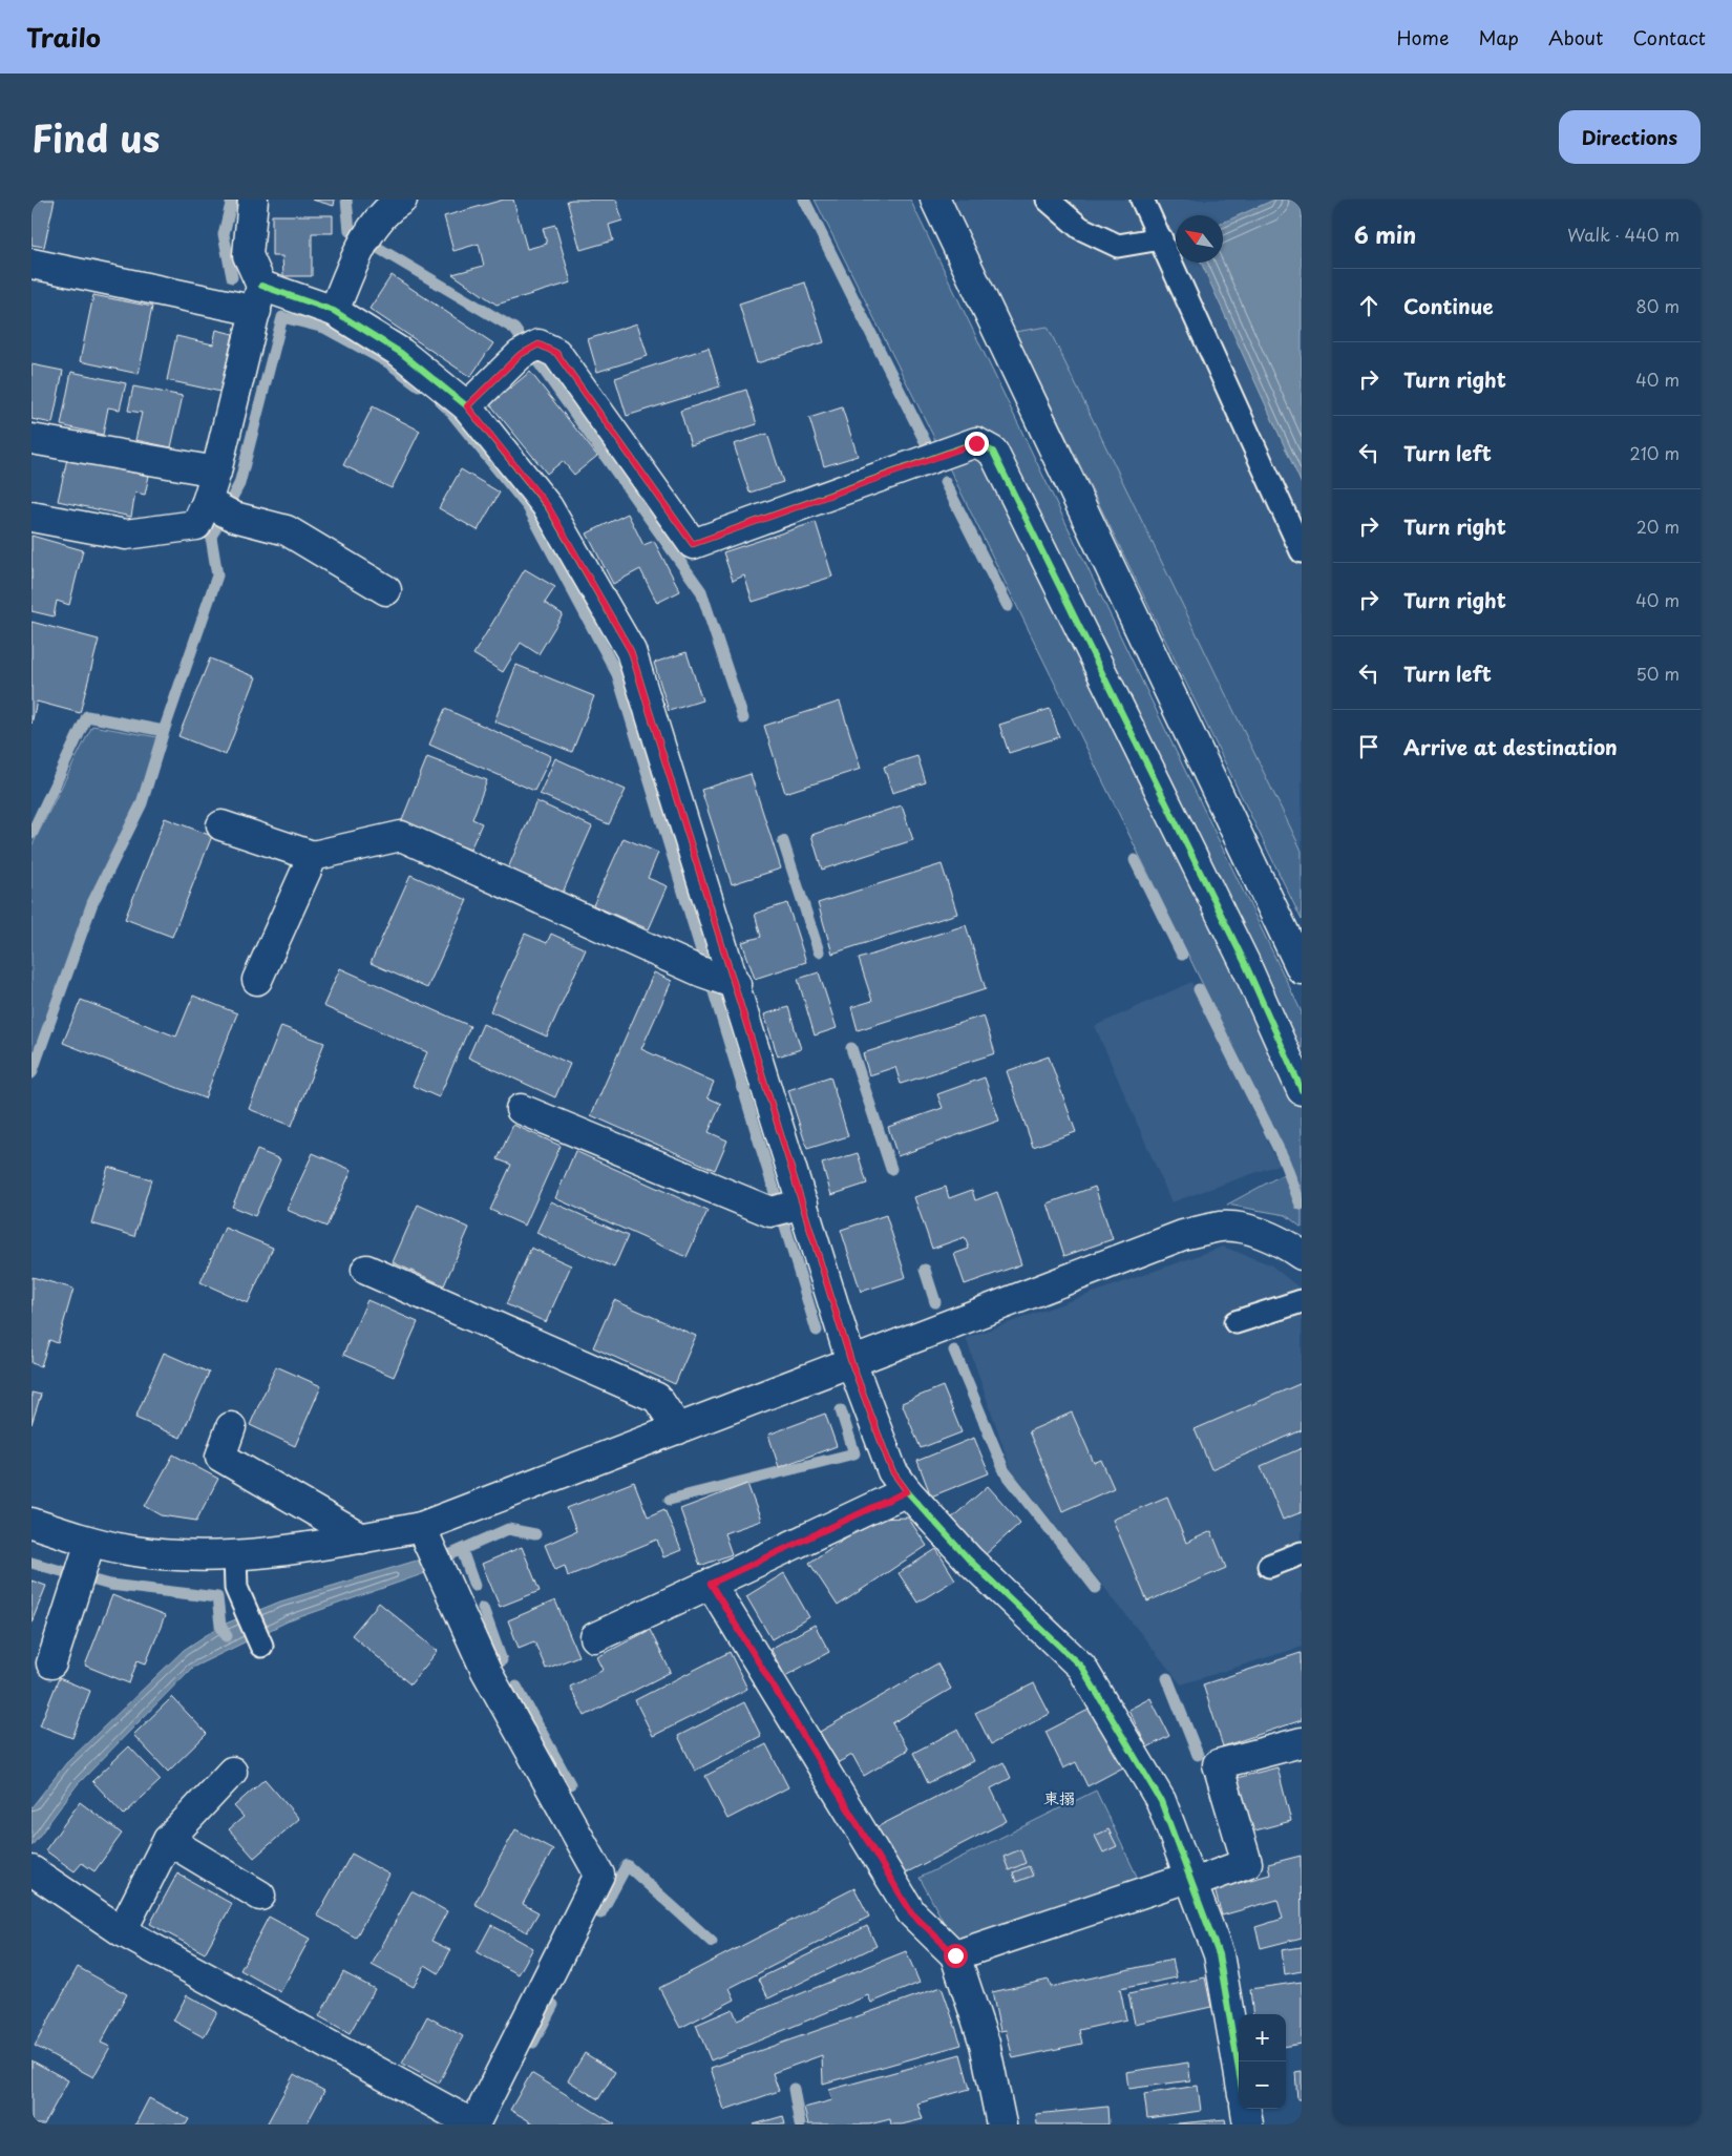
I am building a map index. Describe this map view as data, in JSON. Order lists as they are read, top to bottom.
{
  "districts": ["東搦"],
  "north": "top left",
  "page": {
    "header": "Trailo",
    "nav": [
      "Home",
      "Map",
      "About",
      "Contact"
    ],
    "title": "Find us",
    "buttons": "Directions",
    "heading": ["6 min", "Walk · 440 m"],
    "list": [
      ["Continue", "80 m"],
      ["Turn right", "40 m"],
      ["Turn left", "210 m"],
      ["Turn right", "20 m"],
      ["Turn right", "40 m"],
      ["Turn left", "50 m"],
      "Arrive at destination"
    ],
    "map_buttons": ["+", "−"]
  }
}
